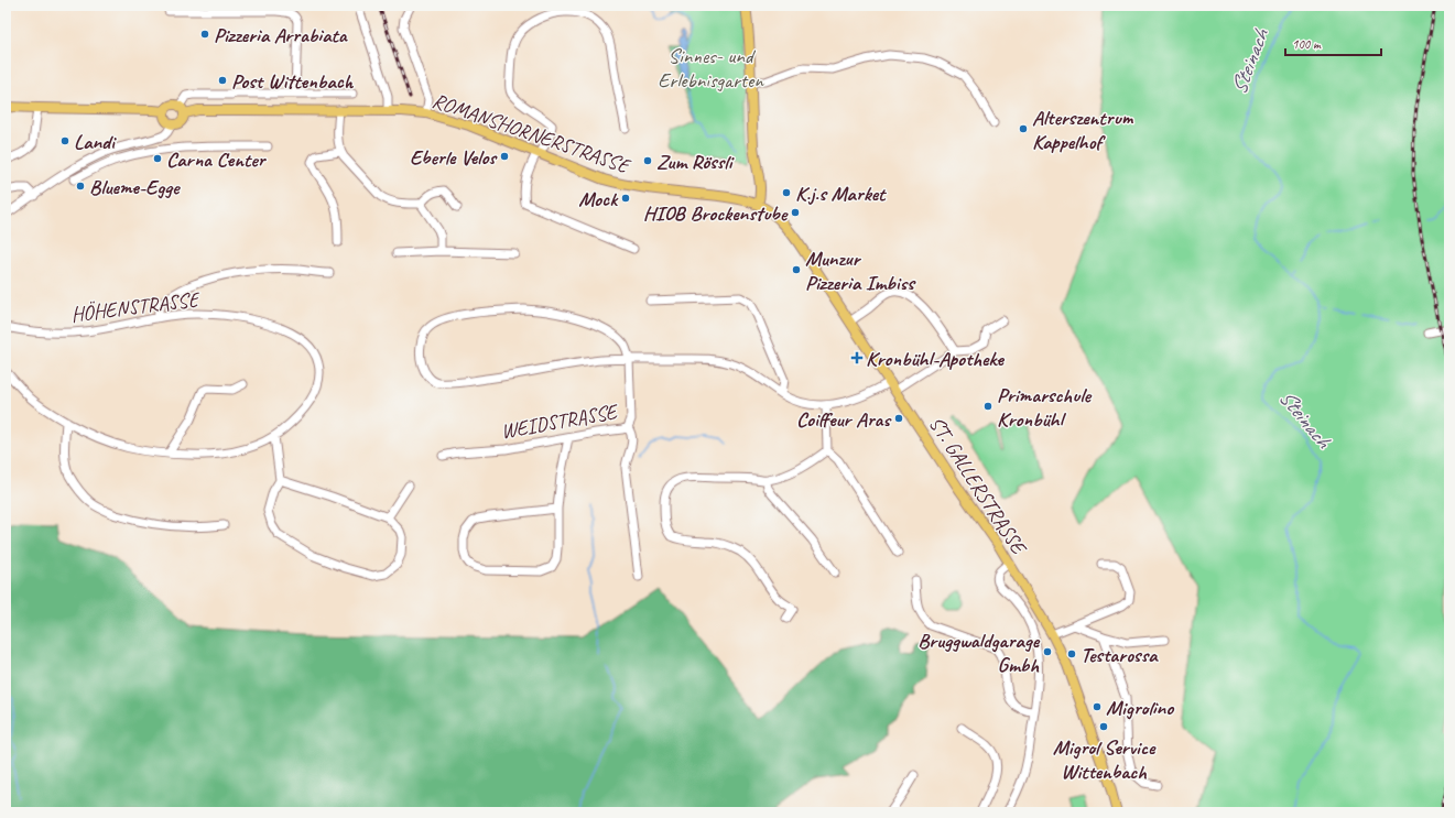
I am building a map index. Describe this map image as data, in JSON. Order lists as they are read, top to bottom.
{
  "streets": {
    "main road": ["ROMANSHORNERSTRASSE", "ST. GALLERSTRASSE"],
    "street": ["HÖHENSTRASSE", "WEIDSTRASSE"]
  },
  "crossings": [
    ["ROMANSHORNERSTRASSE", "ST. GALLERSTRASSE"]
  ],
  "water": ["Steinach"],
  "parks": ["Sinnes- und Erlebnisgarten"],
  "places": {
    "other": [
      "Pizzeria Arrabiata",
      "Post Wittenbach",
      "Alterszentrum Kappelhof",
      "Landi",
      "Eberle Velos",
      "Carna Center",
      "Zum Rössli",
      "Blueme-Egge",
      "K.j.s Market",
      "Mock",
      "HIOB Brockenstube",
      "Munzur Pizzeria Imbiss",
      "Primarschule Kronbühl",
      "Coiffeur Aras",
      "Bruggwaldgarage Gmbh",
      "Testarossa",
      "Migrolino",
      "Migrol Service Wittenbach"
    ],
    "health": ["Kronbühl-Apotheke"]
  },
  "scale_bar": "100 m"
}
